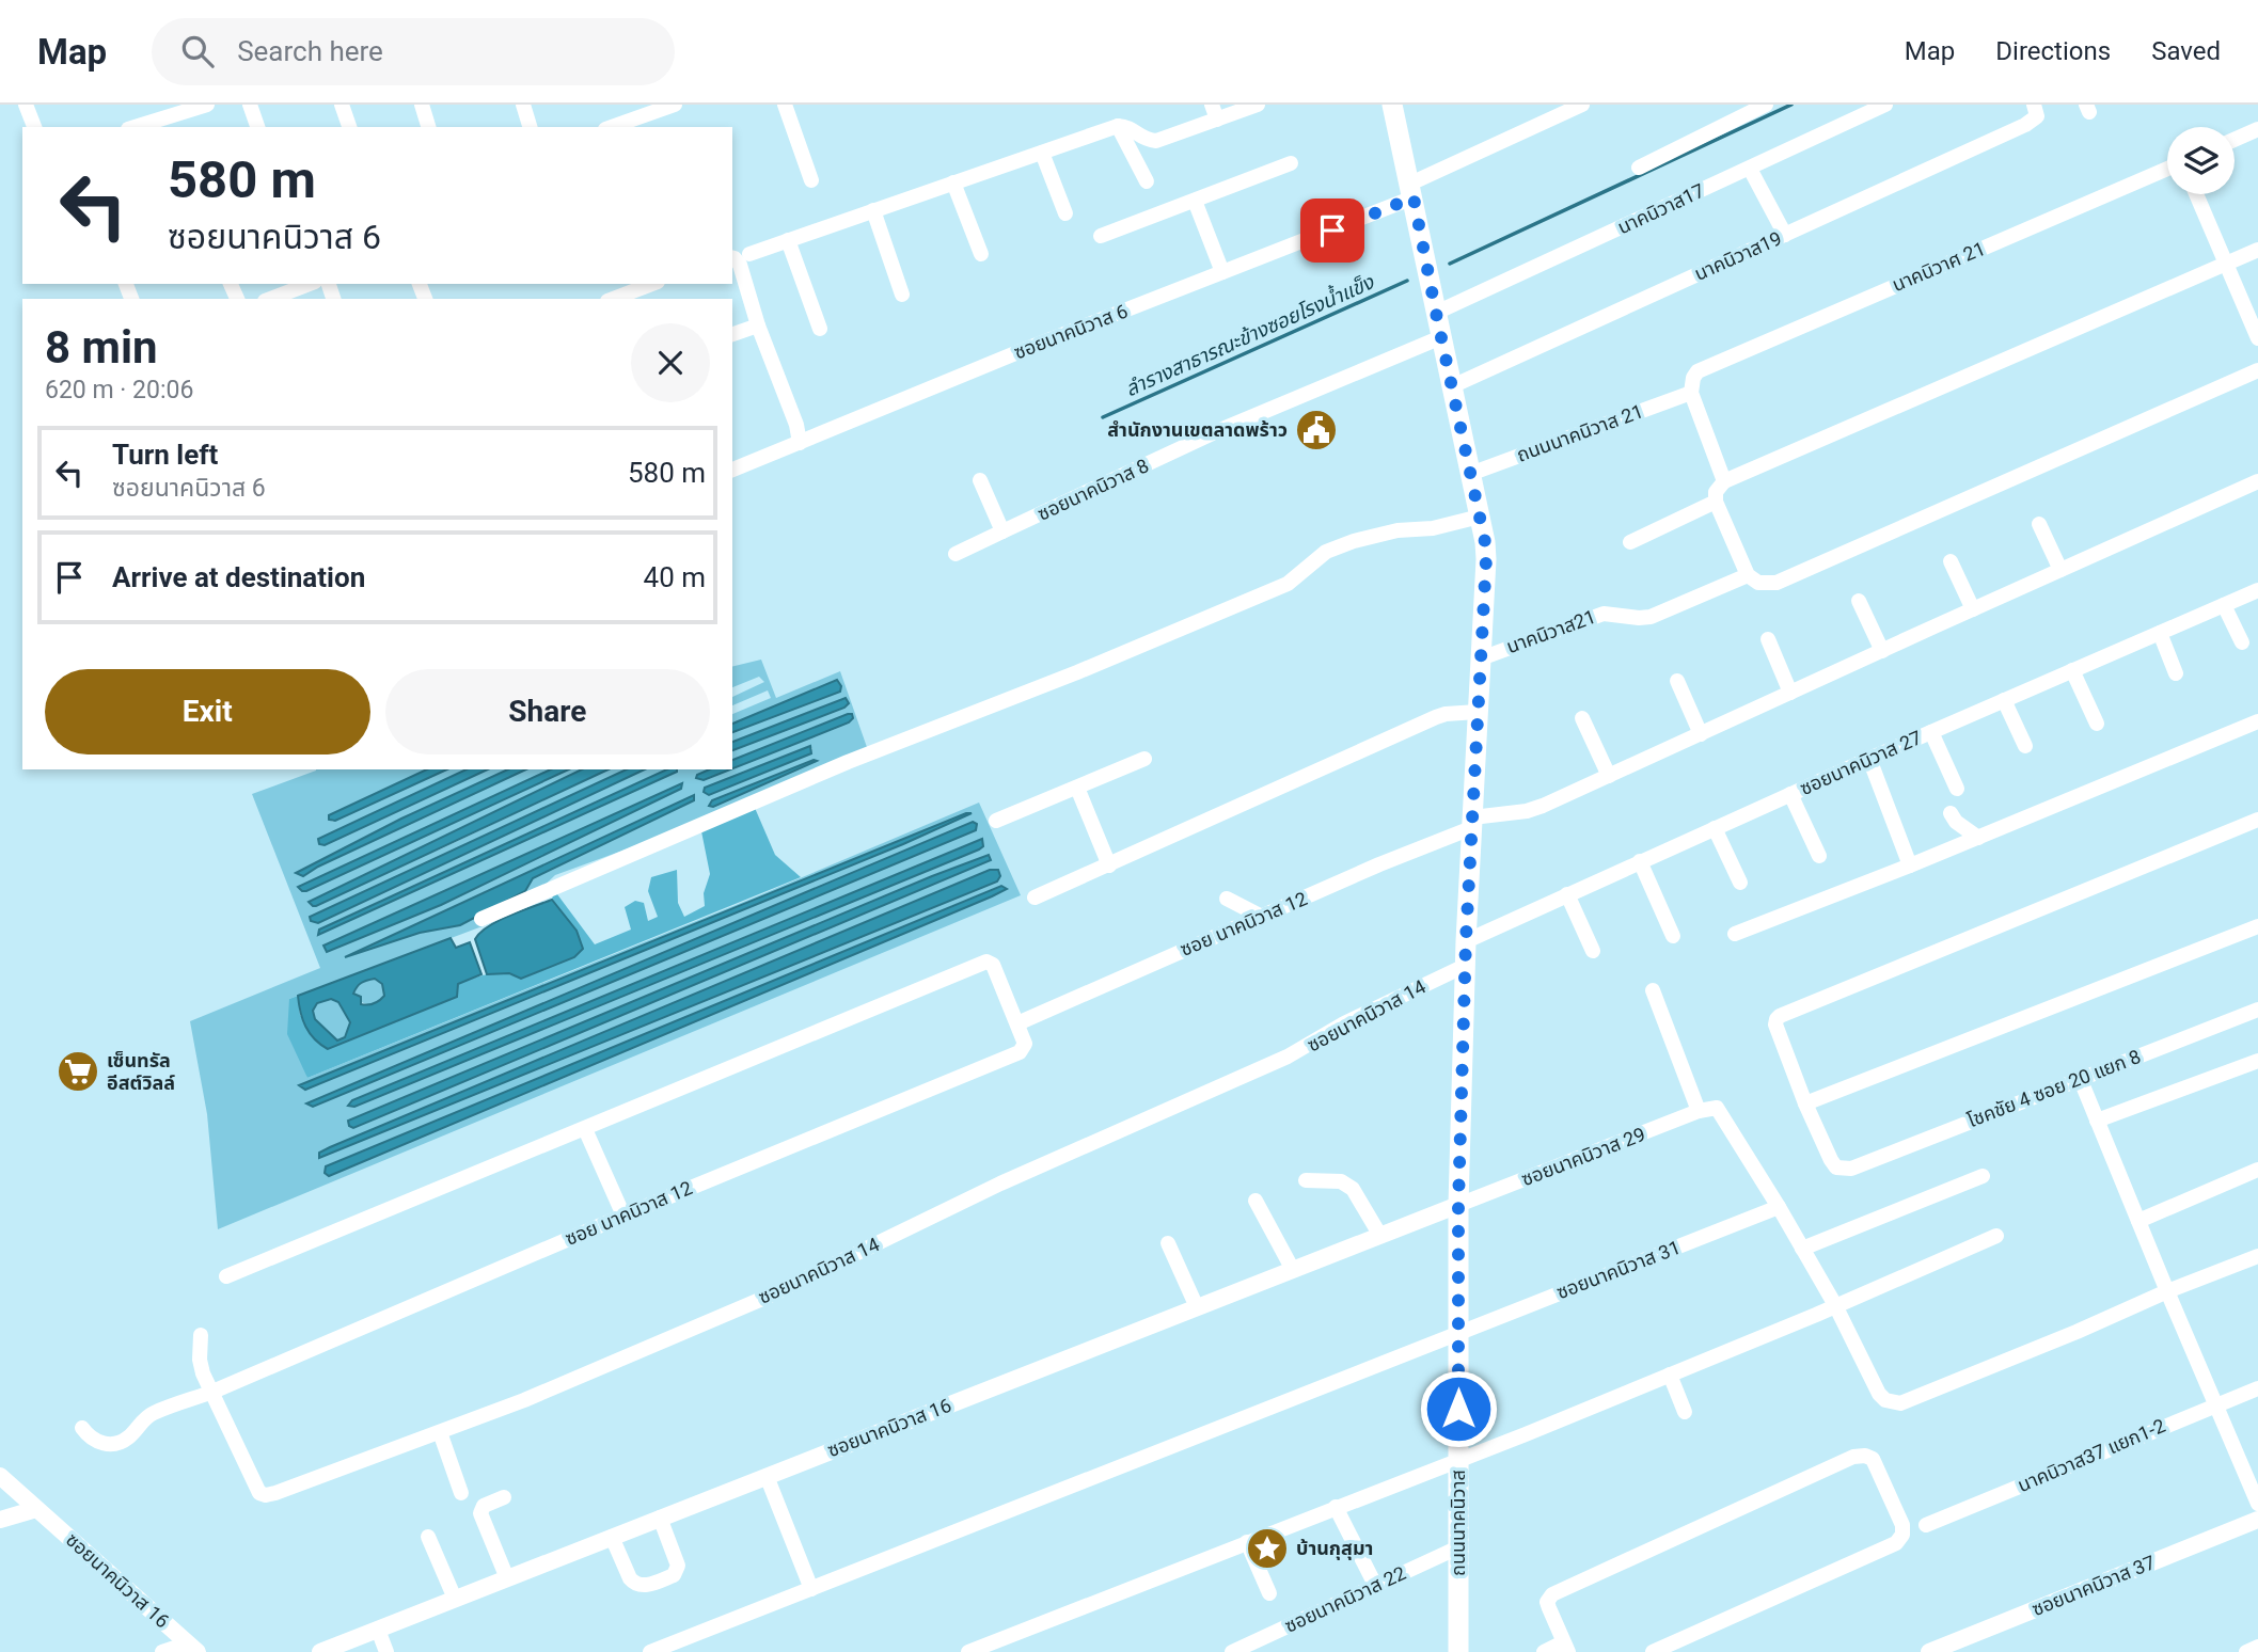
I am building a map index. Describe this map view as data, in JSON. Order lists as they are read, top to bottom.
{
  "streets": {
    "main road": ["ถนนนาคนิวาส"],
    "street": [
      "นาคนิวาส17",
      "นาคนิวาส19",
      "นาคนิวาศ 21",
      "ซอยนาคนิวาส 6",
      "ถนนนาคนิวาส 21",
      "ซอยนาคนิวาส 8",
      "นาคนิวาส21",
      "ซอยนาคนิวาส 27",
      "ซอย นาคนิวาส 12",
      "ซอยนาคนิวาส 14",
      "โชคชัย 4 ซอย 20 แยก 8",
      "ซอยนาคนิวาส 29",
      "ซอยนาคนิวาส 31",
      "ซอยนาคนิวาส 16",
      "นาคนิวาส37 แยก1-2",
      "ซอยนาคนิวาส 37",
      "ซอยนาคนิวาส 22"
    ]
  },
  "crossings": [
    ["นาคนิวาส17", "ถนนนาคนิวาส"],
    ["นาคนิวาส19", "ถนนนาคนิวาส"],
    ["นาคนิวาศ 21", "ถนนนาคนิวาส 21"],
    ["ซอยนาคนิวาส 6", "ถนนนาคนิวาส"],
    ["ถนนนาคนิวาส 21", "ถนนนาคนิวาส"],
    ["ซอยนาคนิวาส 8", "ถนนนาคนิวาส"],
    ["นาคนิวาส21", "ถนนนาคนิวาส"],
    ["ซอยนาคนิวาส 27", "ถนนนาคนิวาส"],
    ["ซอย นาคนิวาส 12", "ซอยนาคนิวาส 14"],
    ["ซอย นาคนิวาส 12", "ถนนนาคนิวาส"],
    ["ซอยนาคนิวาส 14", "ถนนนาคนิวาส"],
    ["ซอยนาคนิวาส 29", "ซอยนาคนิวาส 16"],
    ["ซอยนาคนิวาส 29", "ถนนนาคนิวาส"],
    ["ซอยนาคนิวาส 31", "ถนนนาคนิวาส"],
    ["ซอยนาคนิวาส 16", "ถนนนาคนิวาส"],
    ["ถนนนาคนิวาส", "ซอยนาคนิวาส 22"]
  ],
  "water": ["ลำรางสาธารณะข้างซอยโรงน้ำแข็ง"],
  "places": {
    "public building": ["สำนักงานเขตลาดพร้าว"],
    "supermarket": ["เซ็นทรัล อีสต์วิลล์"],
    "place": ["บ้านกุสุมา"]
  },
  "page": {
    "header": "Map",
    "search": "Search here",
    "nav": ["Map", "Directions", "Saved"],
    "turn": ["580 m", "ซอยนาคนิวาส 6"],
    "heading": ["8 min", "620 m · 20:06"],
    "list": [
      {
        "name": "Turn left",
        "note": "ซอยนาคนิวาส 6",
        "value": "580 m"
      },
      {
        "name": "Arrive at destination",
        "value": "40 m"
      }
    ],
    "buttons": ["Exit", "Share"]
  }
}
